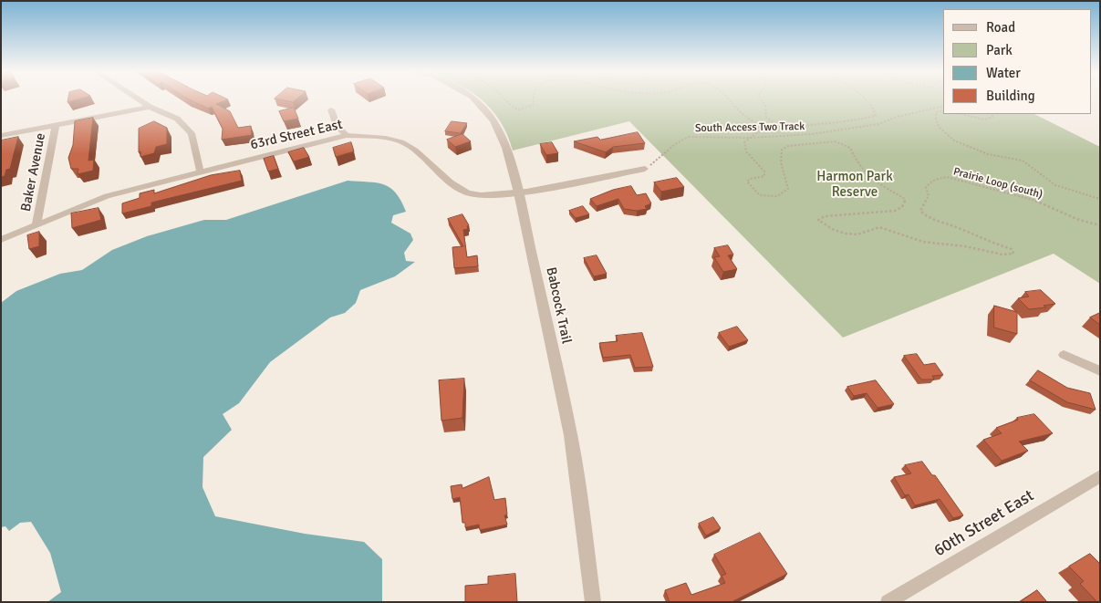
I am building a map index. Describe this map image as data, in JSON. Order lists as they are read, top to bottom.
{
  "streets": {
    "street": [
      "63rd Street East",
      "Baker Avenue",
      "Babcock Trail",
      "60th Street East"
    ],
    "path": ["South Access Two Track", "Prairie Loop (south)"]
  },
  "crossings": [
    ["South Access Two Track", "63rd Street East"],
    ["South Access Two Track", "Prairie Loop (south)"],
    ["63rd Street East", "Baker Avenue"],
    ["63rd Street East", "Babcock Trail"]
  ],
  "parks": ["Harmon Park Reserve"],
  "legend": [
    "Road",
    "Park",
    "Water",
    "Building"
  ]
}
